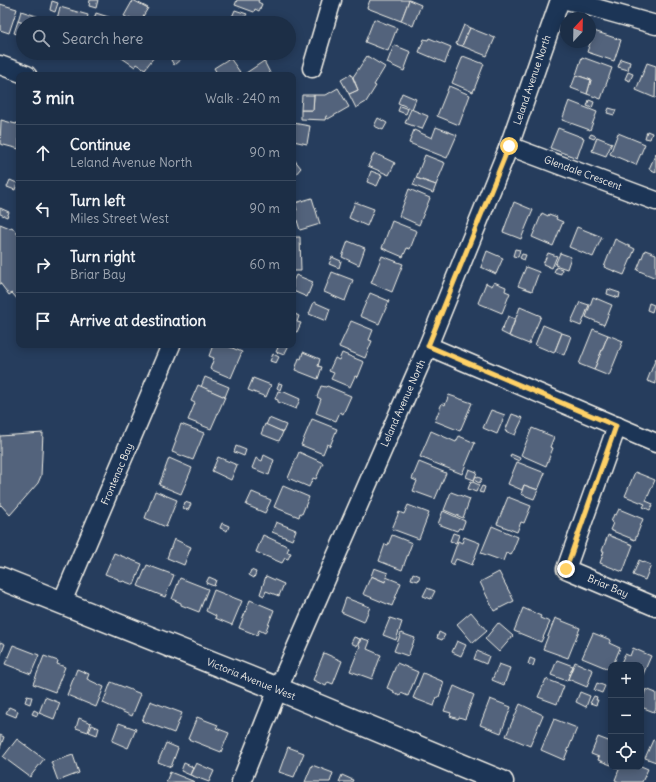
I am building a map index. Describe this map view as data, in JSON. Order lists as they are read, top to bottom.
{
  "streets": {
    "street": [
      "Leland Avenue North",
      "Glendale Crescent",
      "Frontenac Bay",
      "Briar Bay",
      "Victoria Avenue West"
    ]
  },
  "crossings": [
    ["Leland Avenue North", "Glendale Crescent"],
    ["Leland Avenue North", "Victoria Avenue West"],
    ["Frontenac Bay", "Victoria Avenue West"]
  ],
  "north": "top",
  "page": {
    "search": "Search here",
    "heading": ["3 min", "Walk · 240 m"],
    "list": [
      ["Continue", "Leland Avenue North", "90 m"],
      ["Turn left", "Miles Street West", "90 m"],
      ["Turn right", "Briar Bay", "60 m"],
      "Arrive at destination"
    ],
    "map_buttons": ["+", "−"]
  }
}
